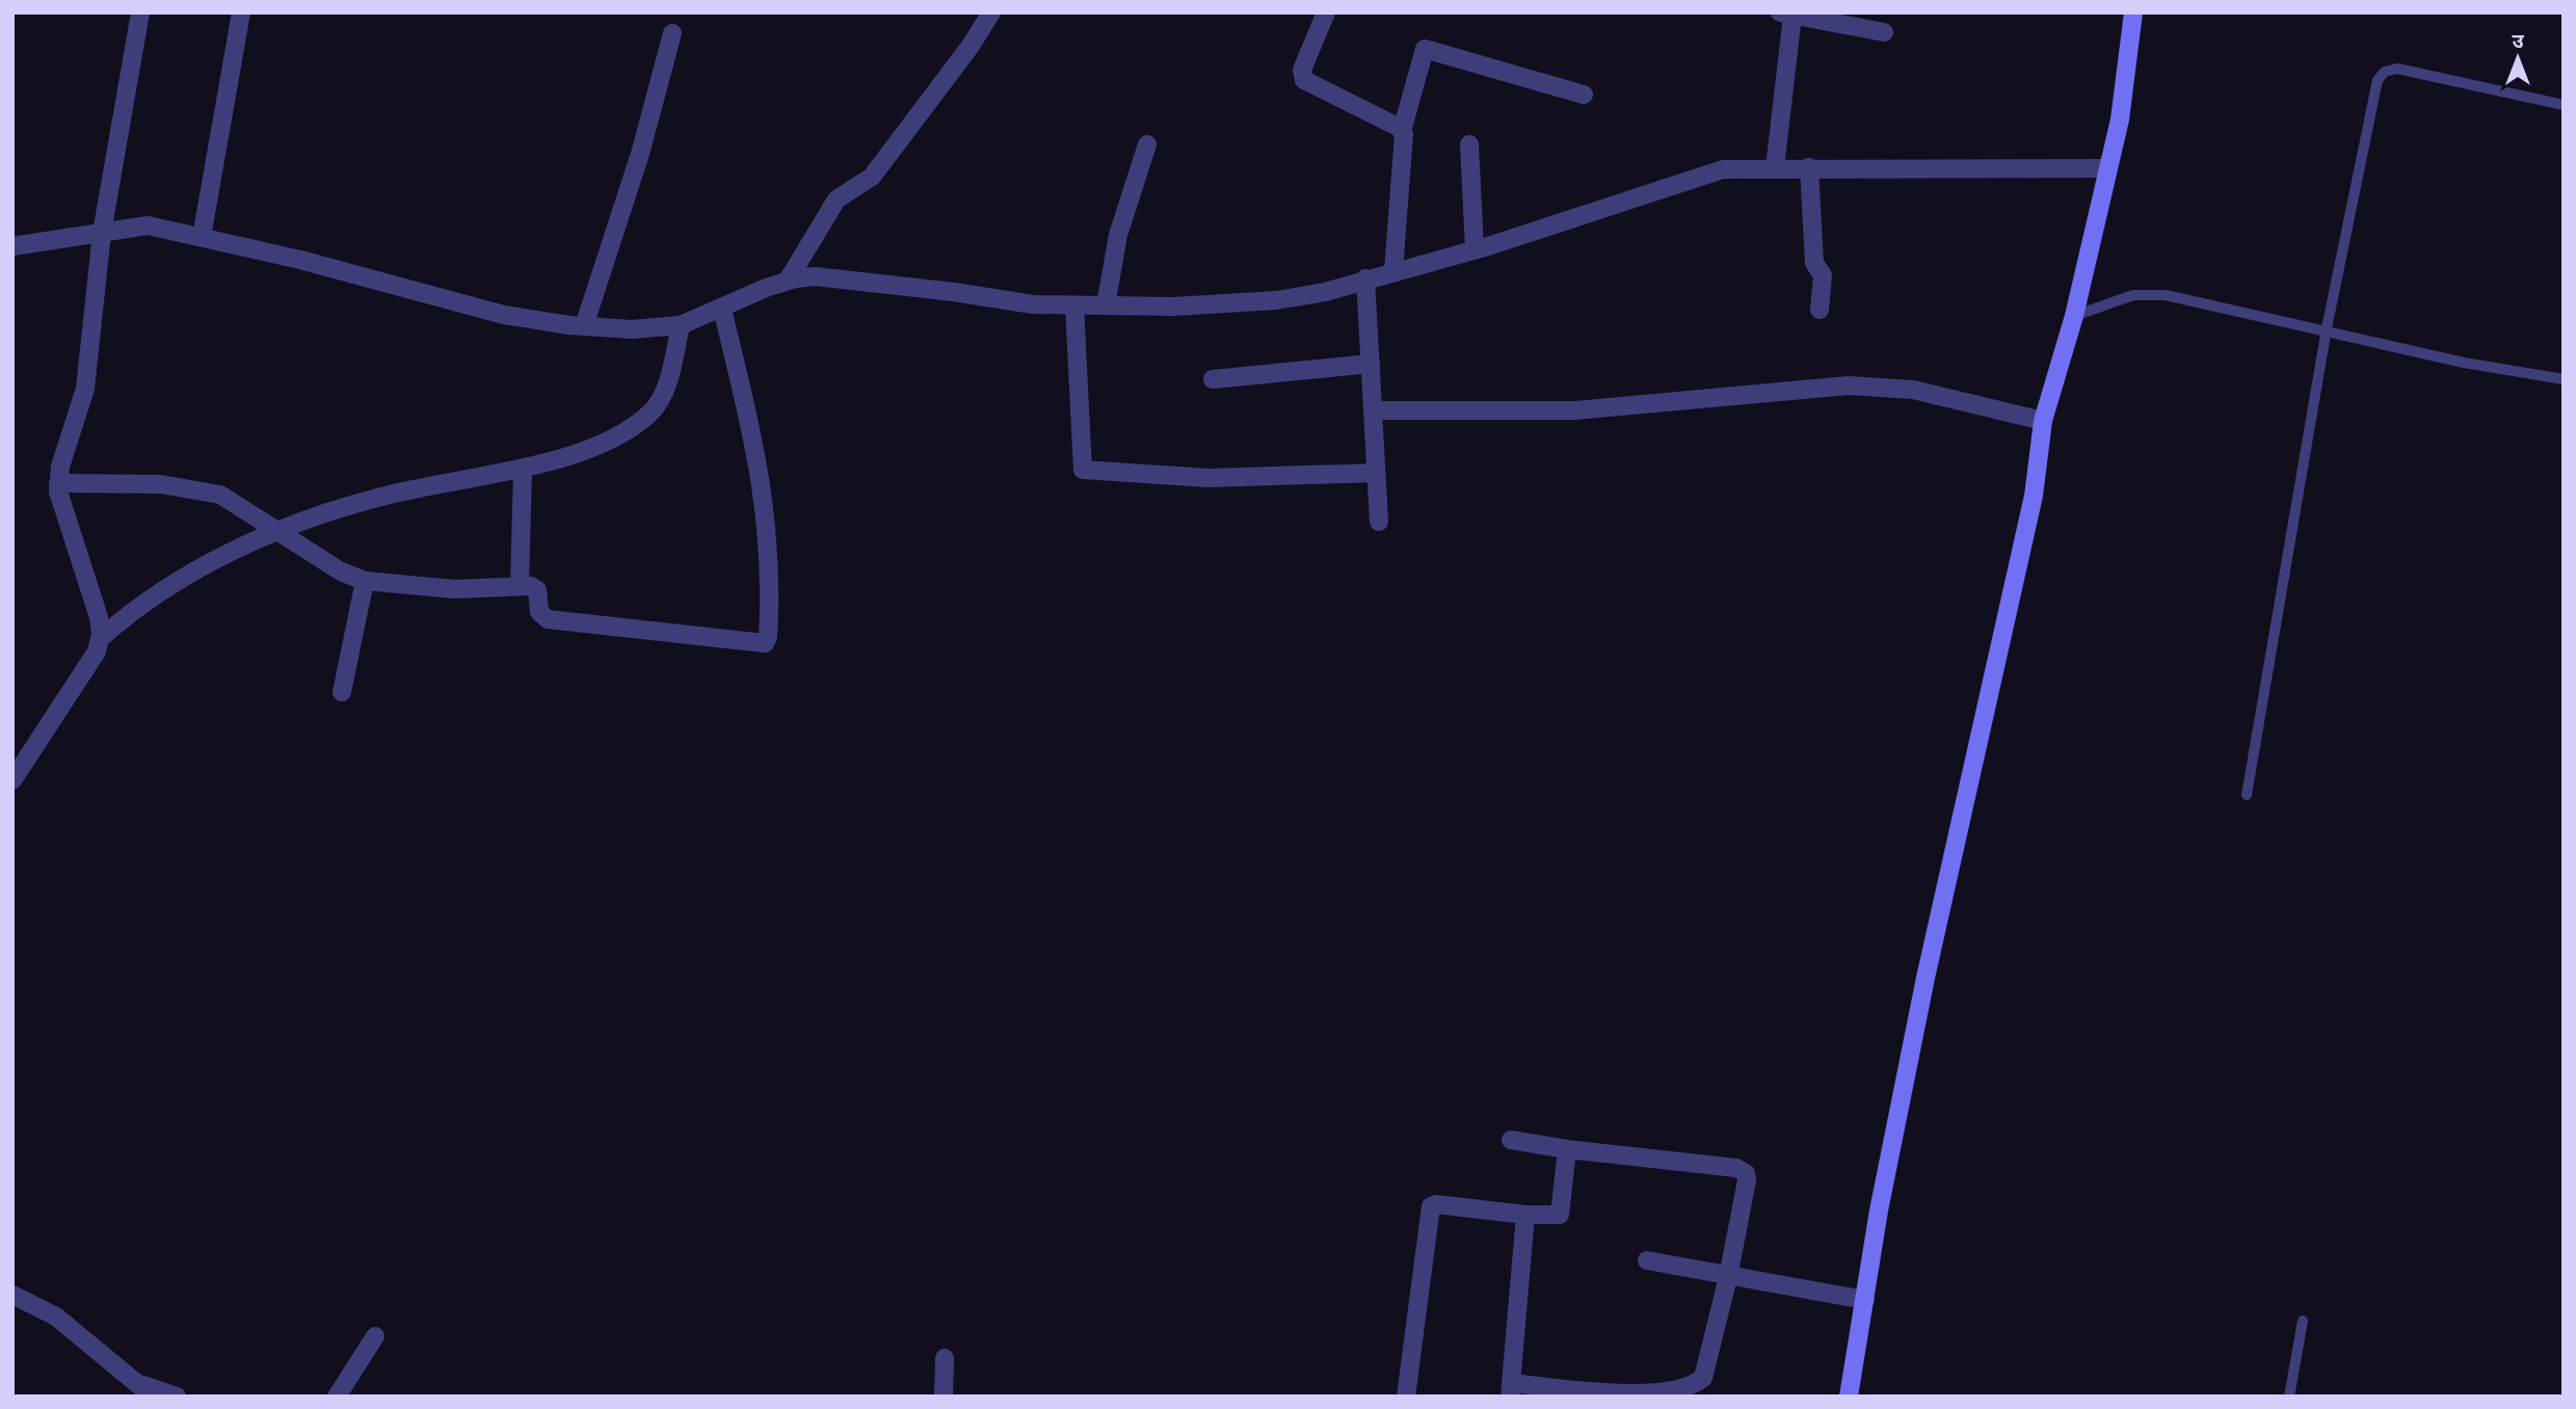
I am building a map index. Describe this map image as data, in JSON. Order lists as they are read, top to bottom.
{
  "north": "top"
}
